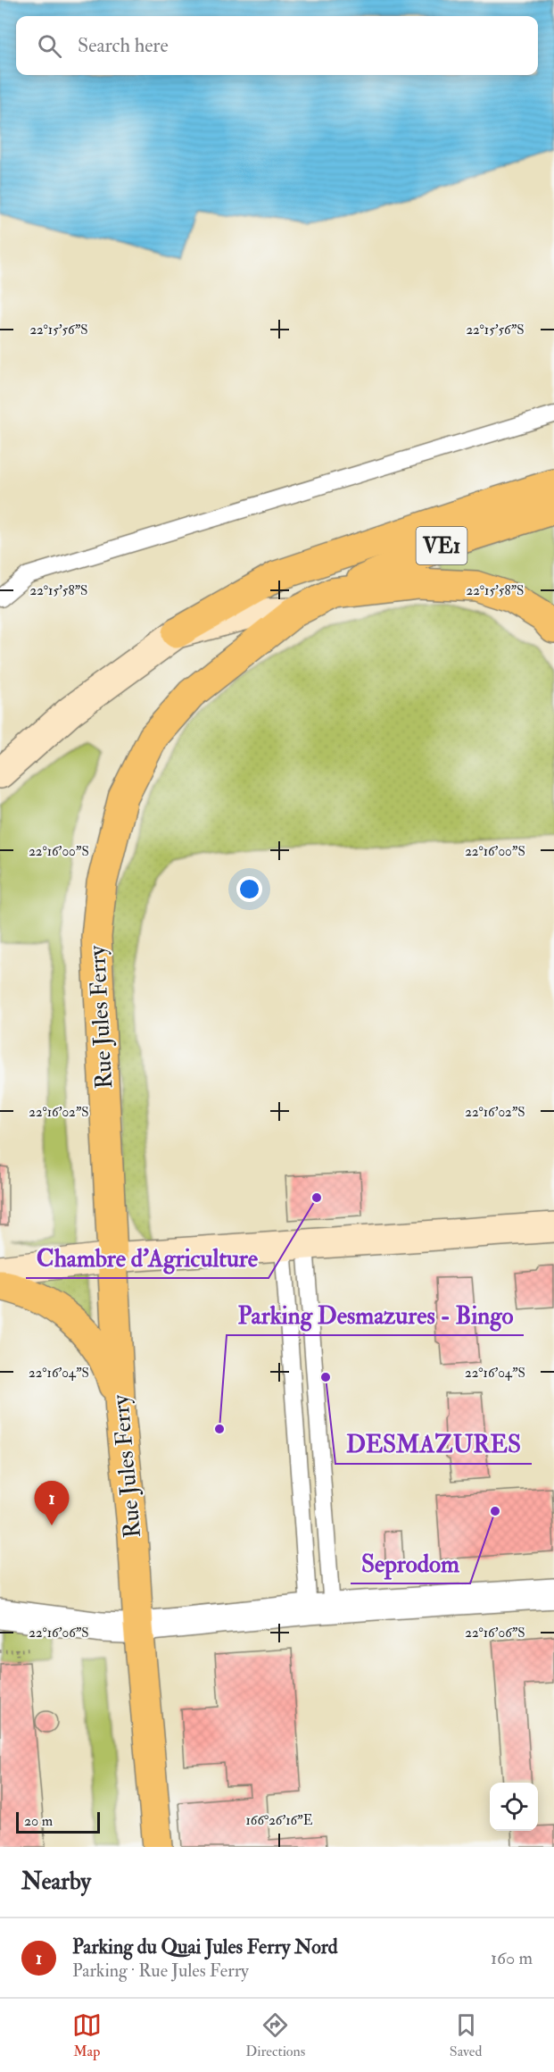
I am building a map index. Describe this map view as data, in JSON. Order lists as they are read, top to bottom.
{
  "streets": {
    "main road": ["VE1", "Rue Jules Ferry"]
  },
  "crossings": [
    ["VE1", "Rue Jules Ferry"]
  ],
  "places": [
    "Chambre d'Agriculture",
    "DESMAZURES",
    "Parking Desmazures - Bingo",
    "Seprodom"
  ],
  "scale_bar": "20 m",
  "page": {
    "search": "Search here",
    "pins": "1",
    "scale": "20 m",
    "heading": "Nearby",
    "list": [
      {
        "mark": "1",
        "name": "Parking du Quai Jules Ferry Nord",
        "note": "Parking · Rue Jules Ferry",
        "value": "160 m"
      }
    ],
    "nav": ["Map", "Directions", "Saved"]
  },
  "coordinates": [
    "22°15'56\"S",
    "22°15'58\"S",
    "22°16'00\"S",
    "22°16'02\"S",
    "22°16'04\"S",
    "22°16'06\"S",
    "166°26'16\"E"
  ]
}
